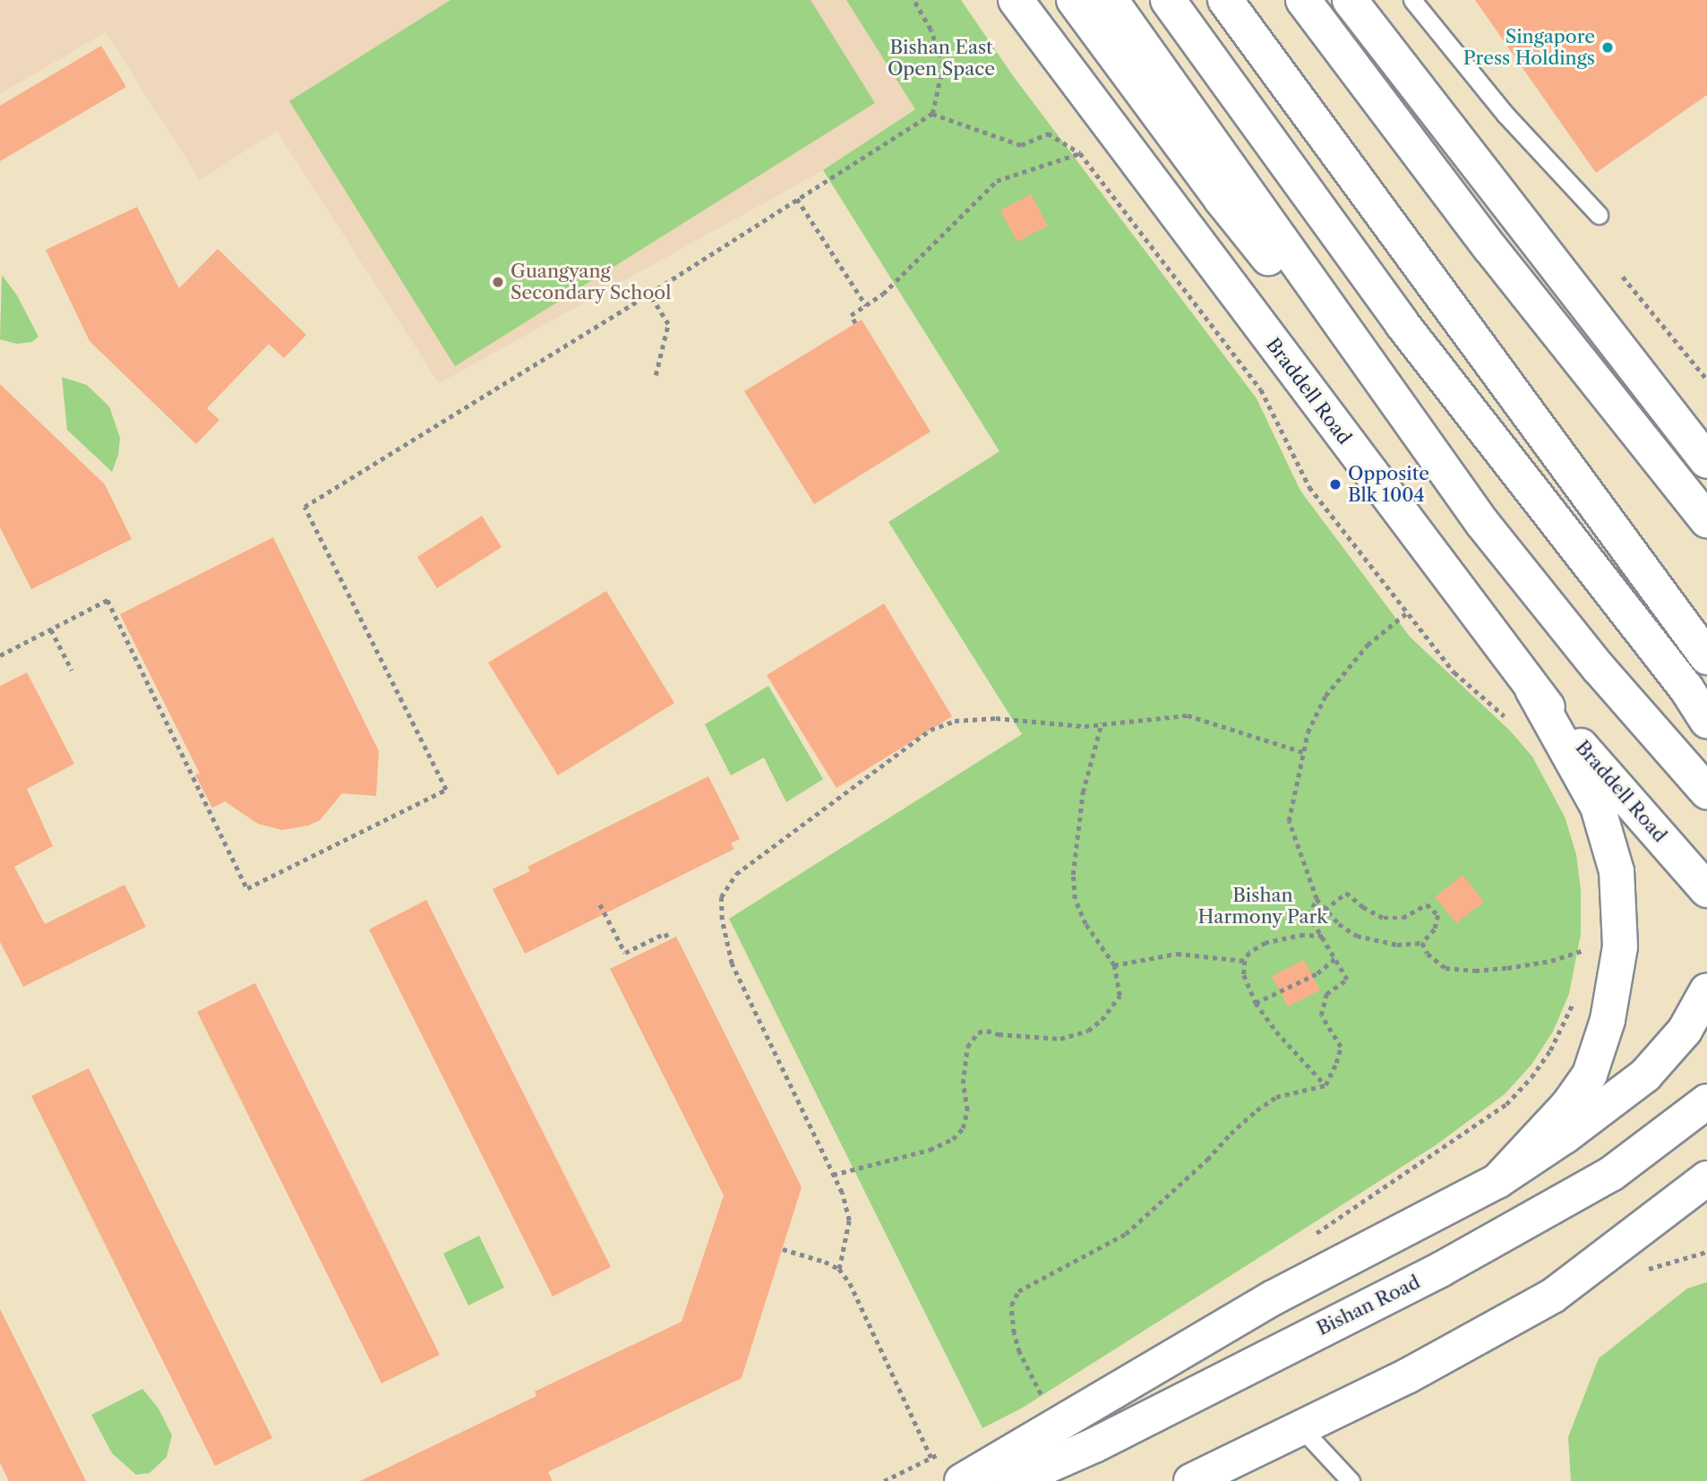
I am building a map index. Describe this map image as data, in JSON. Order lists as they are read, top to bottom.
{
  "streets": {
    "main road": ["Braddell Road", "Bishan Road"]
  },
  "parks": ["Bishan East Open Space", "Bishan Harmony Park"],
  "places": ["Singapore Press Holdings", "Guangyang Secondary School", "Opposite Blk 1004"]
}
